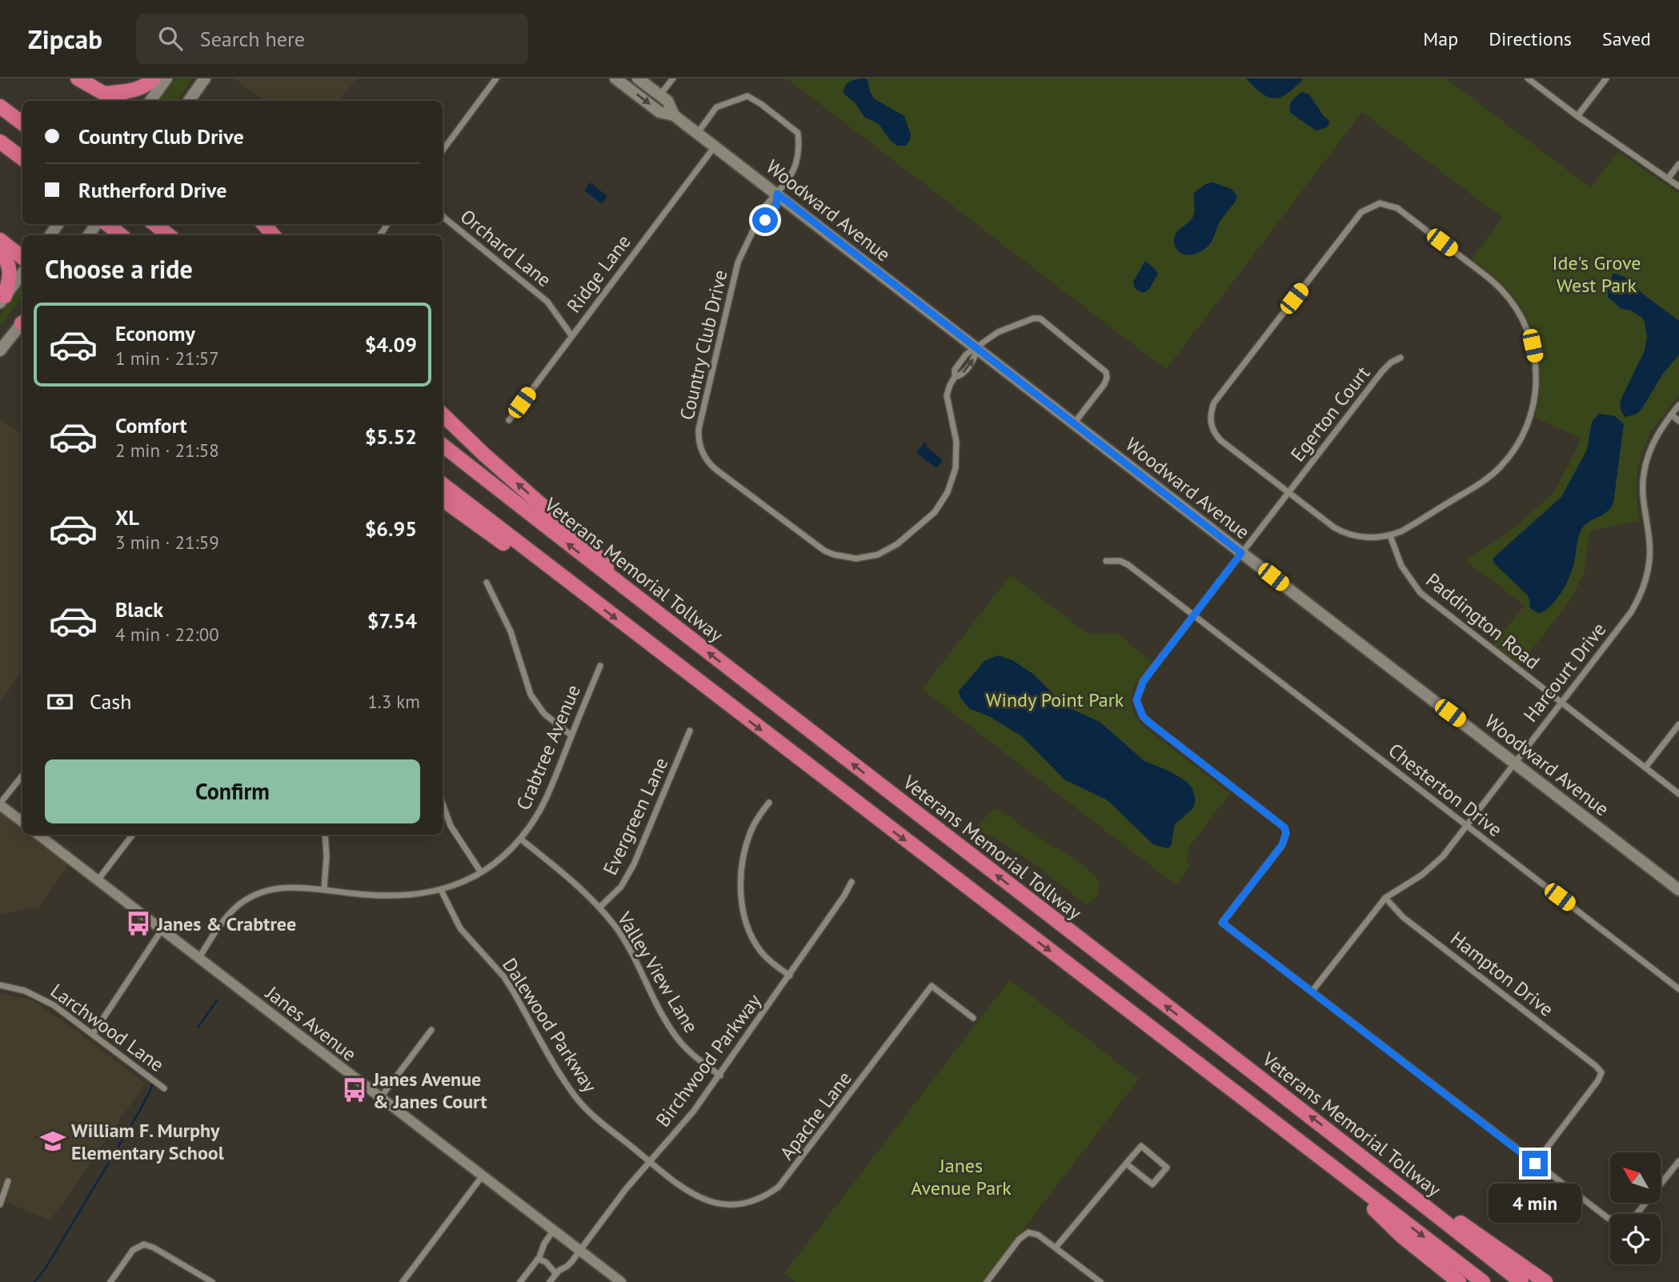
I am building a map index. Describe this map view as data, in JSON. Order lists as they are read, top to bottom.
{
  "streets": {
    "highway": ["Veterans Memorial Tollway"],
    "main road": ["Woodward Avenue"],
    "street": [
      "Orchard Lane",
      "Ridge Lane",
      "Country Club Drive",
      "Egerton Court",
      "Paddington Road",
      "Harcourt Drive",
      "Crabtree Avenue",
      "Chesterton Drive",
      "Evergreen Lane",
      "Valley View Lane",
      "Hampton Drive",
      "Janes Avenue",
      "Dalewood Parkway",
      "Larchwood Lane",
      "Birchwood Parkway",
      "Apache Lane"
    ]
  },
  "crossings": [
    ["Woodward Avenue", "Ridge Lane"],
    ["Woodward Avenue", "Country Club Drive"],
    ["Woodward Avenue", "Egerton Court"],
    ["Woodward Avenue", "Harcourt Drive"],
    ["Orchard Lane", "Ridge Lane"],
    ["Egerton Court", "Harcourt Drive"],
    ["Egerton Court", "Chesterton Drive"],
    ["Paddington Road", "Harcourt Drive"],
    ["Harcourt Drive", "Chesterton Drive"],
    ["Harcourt Drive", "Hampton Drive"],
    ["Crabtree Avenue", "Valley View Lane"],
    ["Crabtree Avenue", "Janes Avenue"],
    ["Crabtree Avenue", "Dalewood Parkway"],
    ["Evergreen Lane", "Valley View Lane"],
    ["Valley View Lane", "Birchwood Parkway"],
    ["Janes Avenue", "Birchwood Parkway"],
    ["Dalewood Parkway", "Birchwood Parkway"],
    ["Dalewood Parkway", "Apache Lane"],
    ["Birchwood Parkway", "Apache Lane"]
  ],
  "parks": ["Ide's Grove West Park", "Windy Point Park", "Janes Avenue Park"],
  "places": {
    "bus stop": ["Janes & Crabtree", "Janes Avenue & Janes Court"],
    "school or university": ["William F. Murphy Elementary School"]
  },
  "north": "top left",
  "page": {
    "header": "Zipcab",
    "search": "Search here",
    "nav": ["Map", "Directions", "Saved"],
    "banner": ["Country Club Drive", "Rutherford Drive"],
    "heading": "Choose a ride",
    "list": [
      {
        "name": "Economy",
        "note": "1 min · 21:57",
        "value": "$4.09"
      },
      {
        "name": "Comfort",
        "note": "2 min · 21:58",
        "value": "$5.52"
      },
      {
        "name": "XL",
        "note": "3 min · 21:59",
        "value": "$6.95"
      },
      {
        "name": "Black",
        "note": "4 min · 22:00",
        "value": "$7.54"
      }
    ],
    "pay": ["Cash", "1.3 km"],
    "buttons": "Confirm",
    "bubble": "4 min"
  }
}
